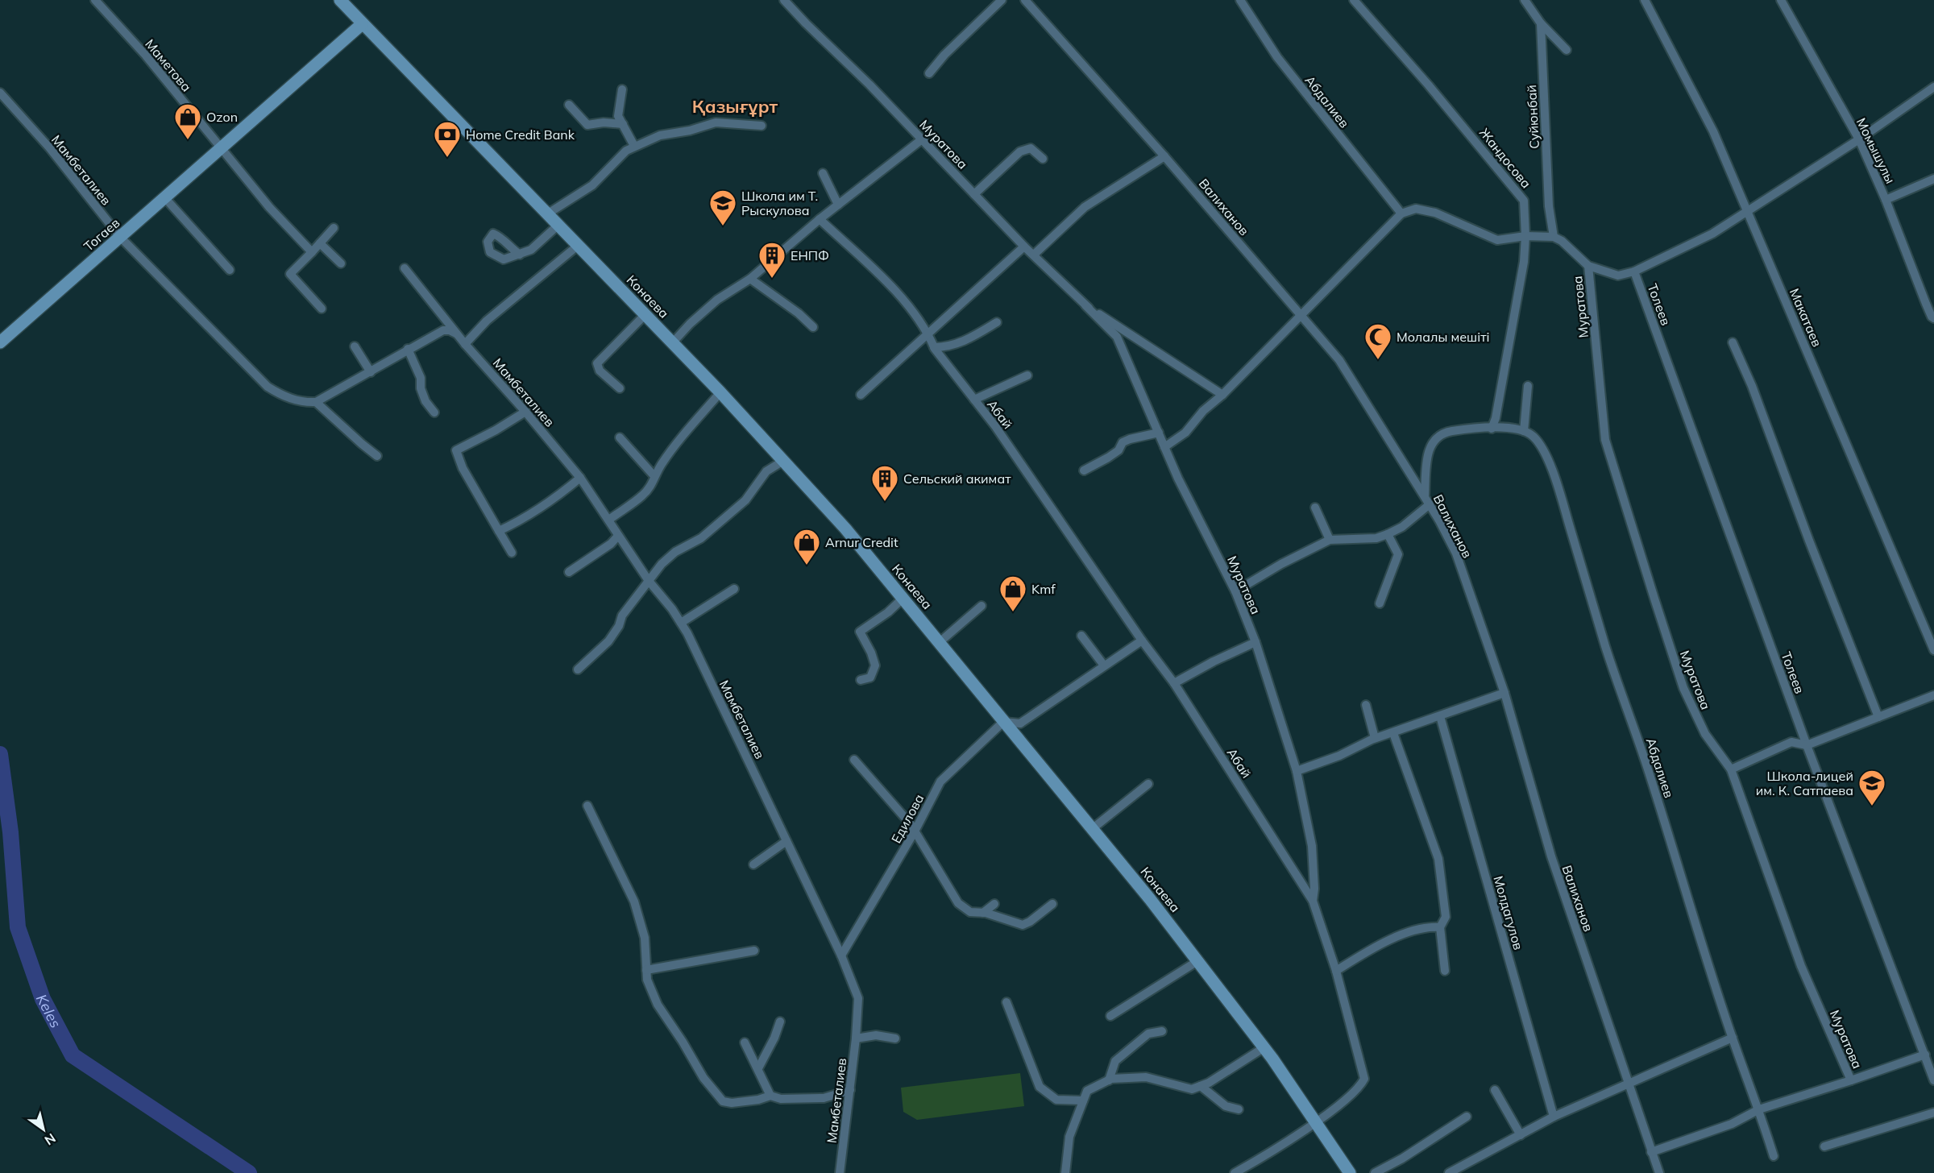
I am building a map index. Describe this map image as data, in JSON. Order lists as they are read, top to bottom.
{
  "streets": {
    "main road": ["Тогаев", "Конаева"],
    "street": [
      "Маметова",
      "Абдалиев",
      "Суйюнбай",
      "Муратова",
      "Момышулы",
      "Жандосова",
      "Мамбеталиев",
      "Валиханов",
      "Толеев",
      "Макатаев",
      "Абай",
      "Едилова",
      "Молдагулов"
    ]
  },
  "crossings": [
    ["Маметова", "Тогаев"],
    ["Муратова", "Абай"],
    ["Мамбеталиев", "Тогаев"],
    ["Мамбеталиев", "Едилова"],
    ["Тогаев", "Конаева"],
    ["Конаева", "Едилова"]
  ],
  "districts": ["Қазығұрт"],
  "water": ["Keles"],
  "places": {
    "shop": ["Ozon", "Arnur Credit", "Kmf"],
    "bank": ["Home Credit Bank"],
    "school or university": ["Школа им Т. Рыскулова", "Школа-лицей им. К. Сатпаева"],
    "building": ["ЕНПФ", "Сельский акимат"],
    "mosque": ["Молалы мешіті"]
  },
  "north": "bottom right"
}
